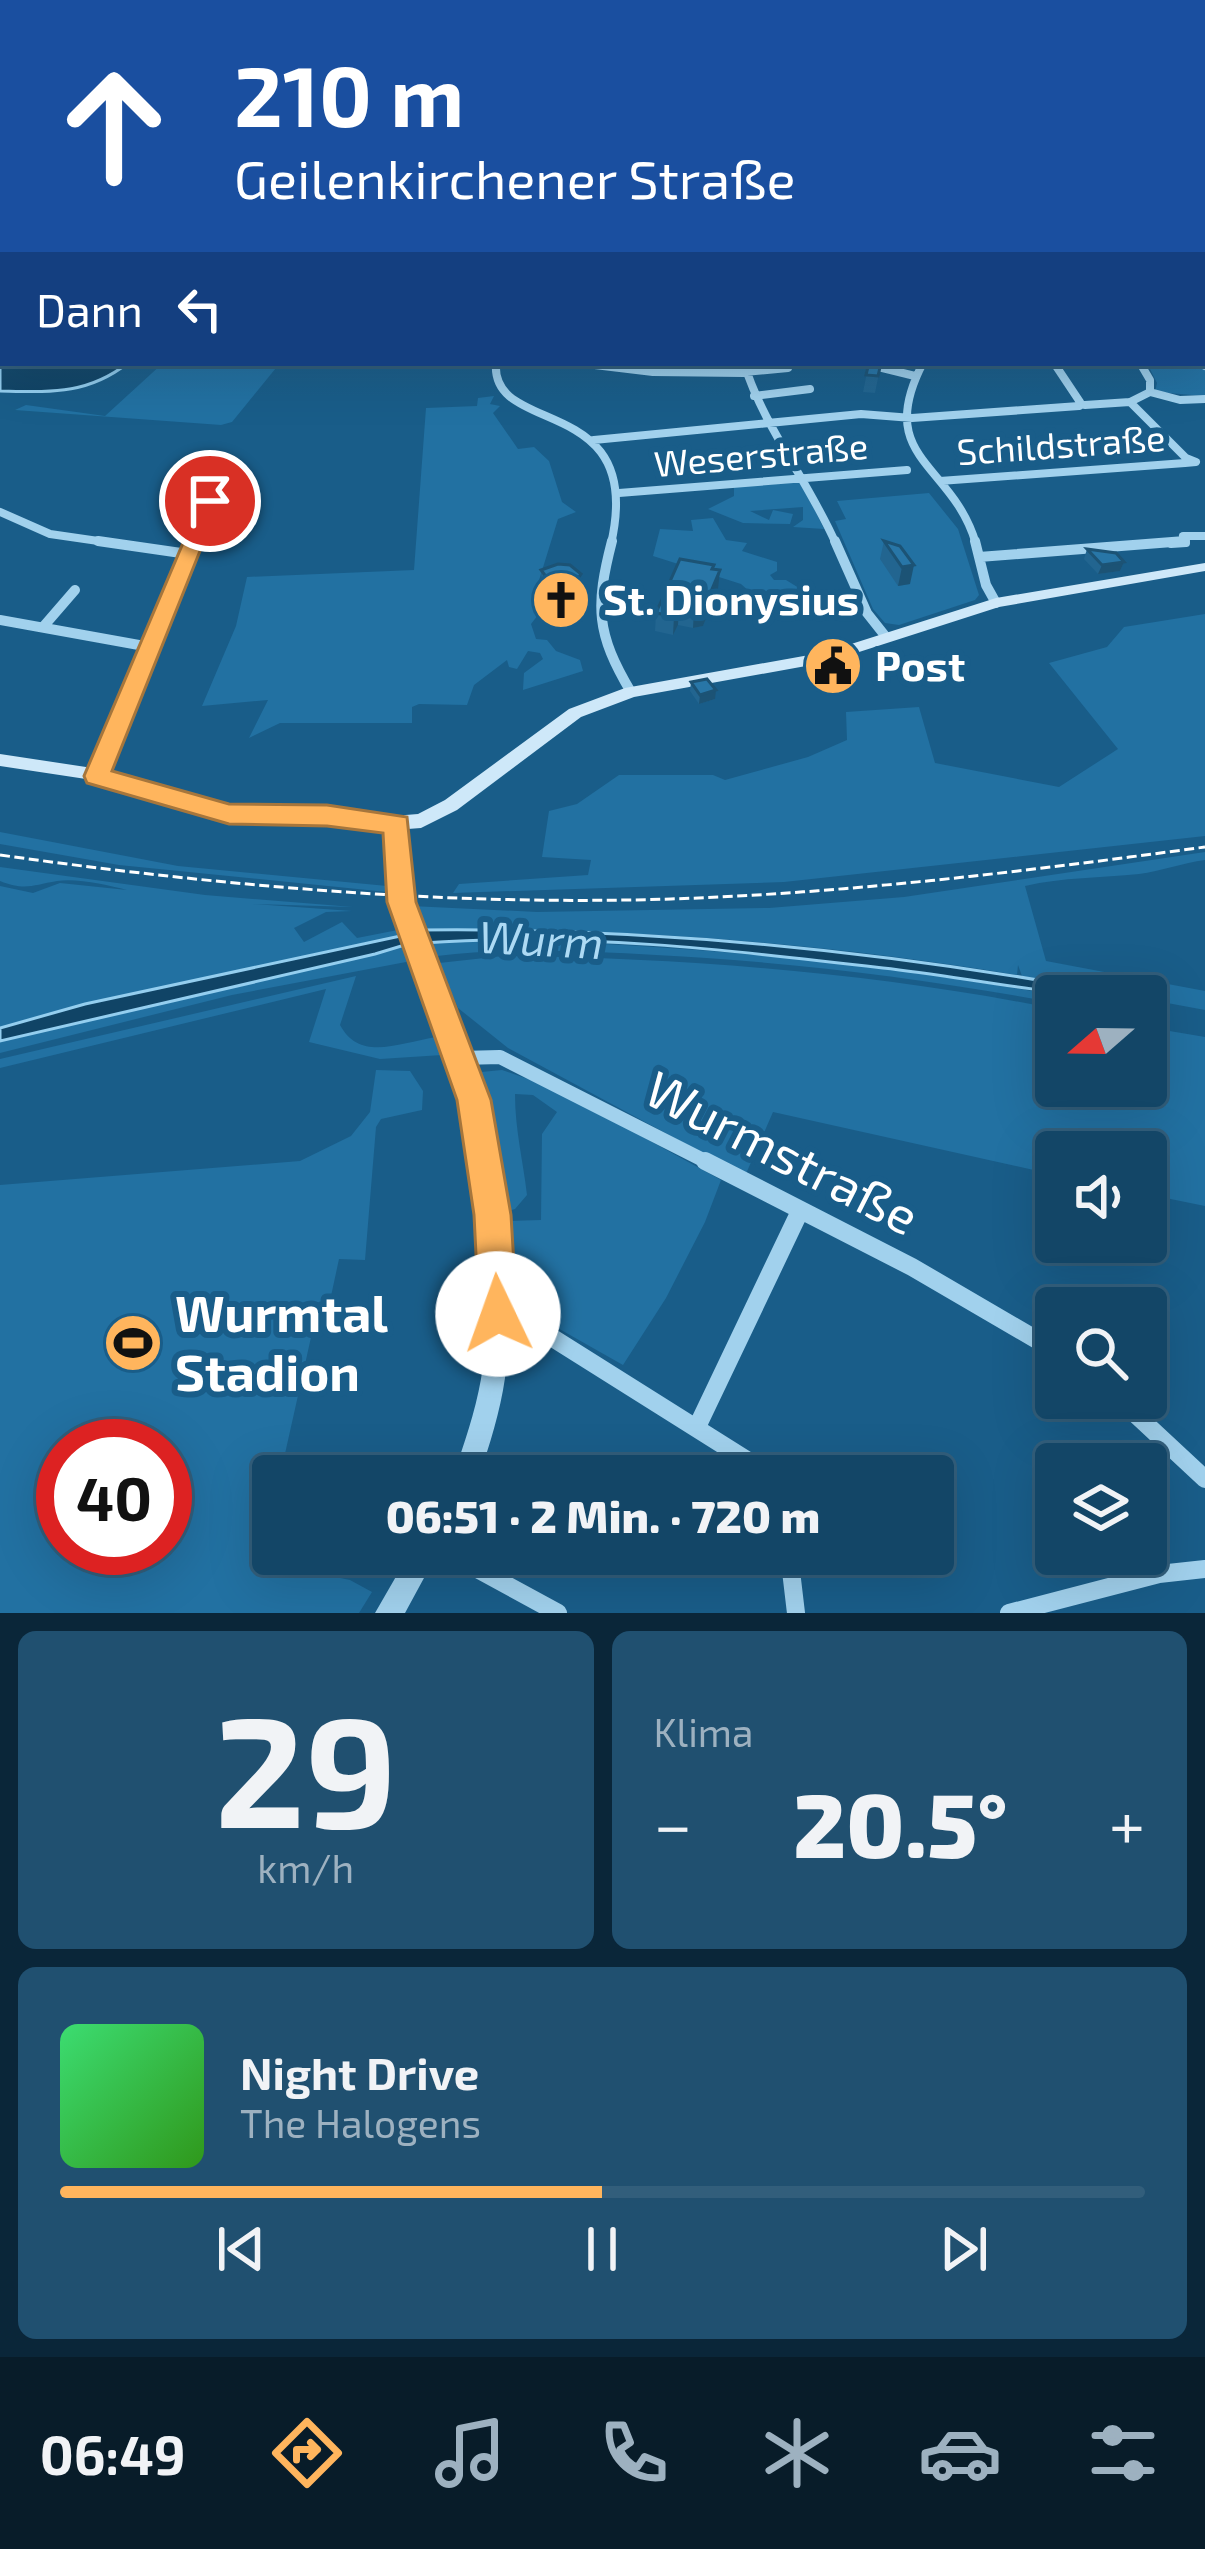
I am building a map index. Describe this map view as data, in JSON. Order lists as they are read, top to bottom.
{
  "streets": {
    "street": ["Schildstraße", "Weserstraße", "Wurmstraße"]
  },
  "water": ["Wurm"],
  "places": {
    "church": ["St. Dionysius"],
    "public building": ["Post"],
    "sports": ["Wurmtal Stadion"]
  },
  "north": "left",
  "page": {
    "turn": ["210 m", "Geilenkirchener Straße"],
    "then": "Dann",
    "limit": "40",
    "trip": "06:51 · 2 Min. · 720 m",
    "tile": [
      ["29", "km/h"],
      "Klima"
    ],
    "heat": ["−", "20.5°", "+"],
    "song": ["Night Drive", "The Halogens"],
    "tabs": "06:49"
  }
}
